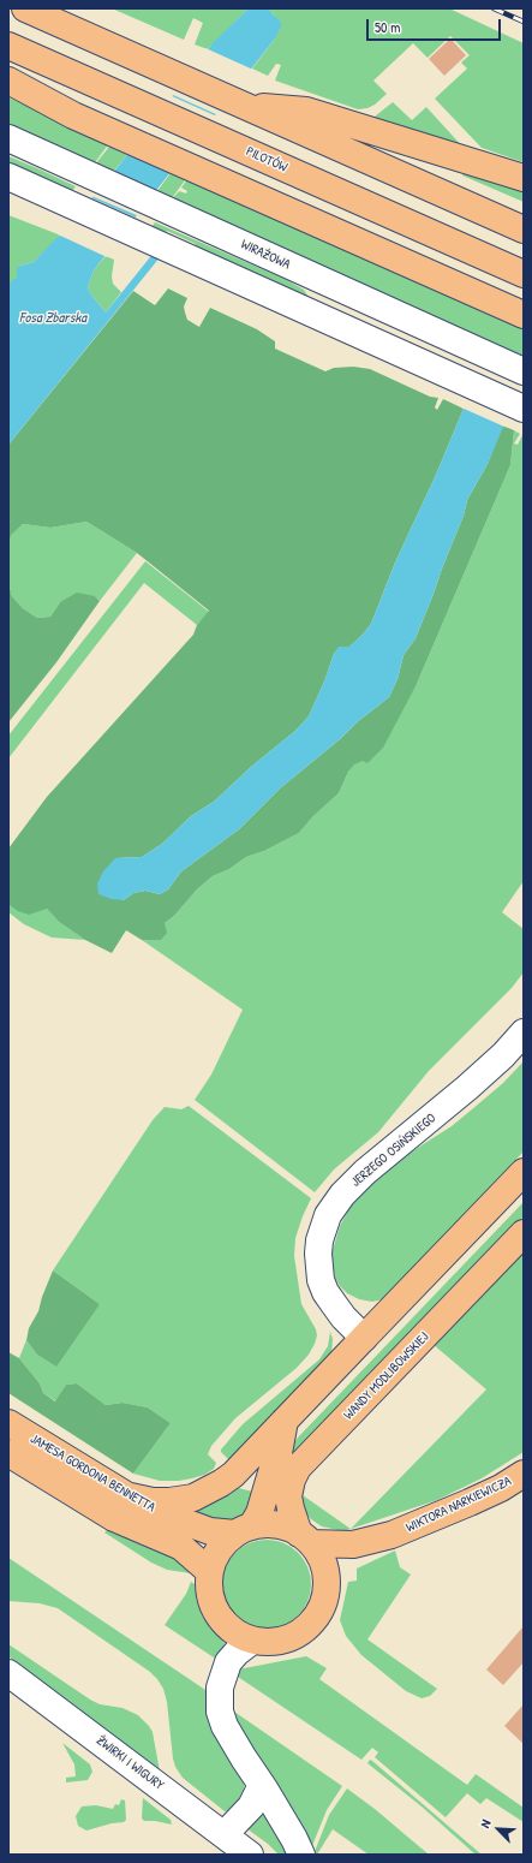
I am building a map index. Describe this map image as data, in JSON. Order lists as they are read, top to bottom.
{
  "streets": {
    "main road": [
      "PILOTÓW",
      "WANDY MODLIBOWSKIEJ",
      "JAMESA GORDONA BENNETTA",
      "WIKTORA NARKIEWICZA"
    ],
    "street": ["WIRAŻOWA", "JERZEGO OSIŃSKIEGO", "ŻWIRKI I WIGURY"]
  },
  "crossings": [
    ["WANDY MODLIBOWSKIEJ", "JAMESA GORDONA BENNETTA"],
    ["WANDY MODLIBOWSKIEJ", "WIKTORA NARKIEWICZA"],
    ["JAMESA GORDONA BENNETTA", "WIKTORA NARKIEWICZA"]
  ],
  "water": ["Fosa Zbarska"],
  "scale_bar": "50 m",
  "north": "top left"
}
